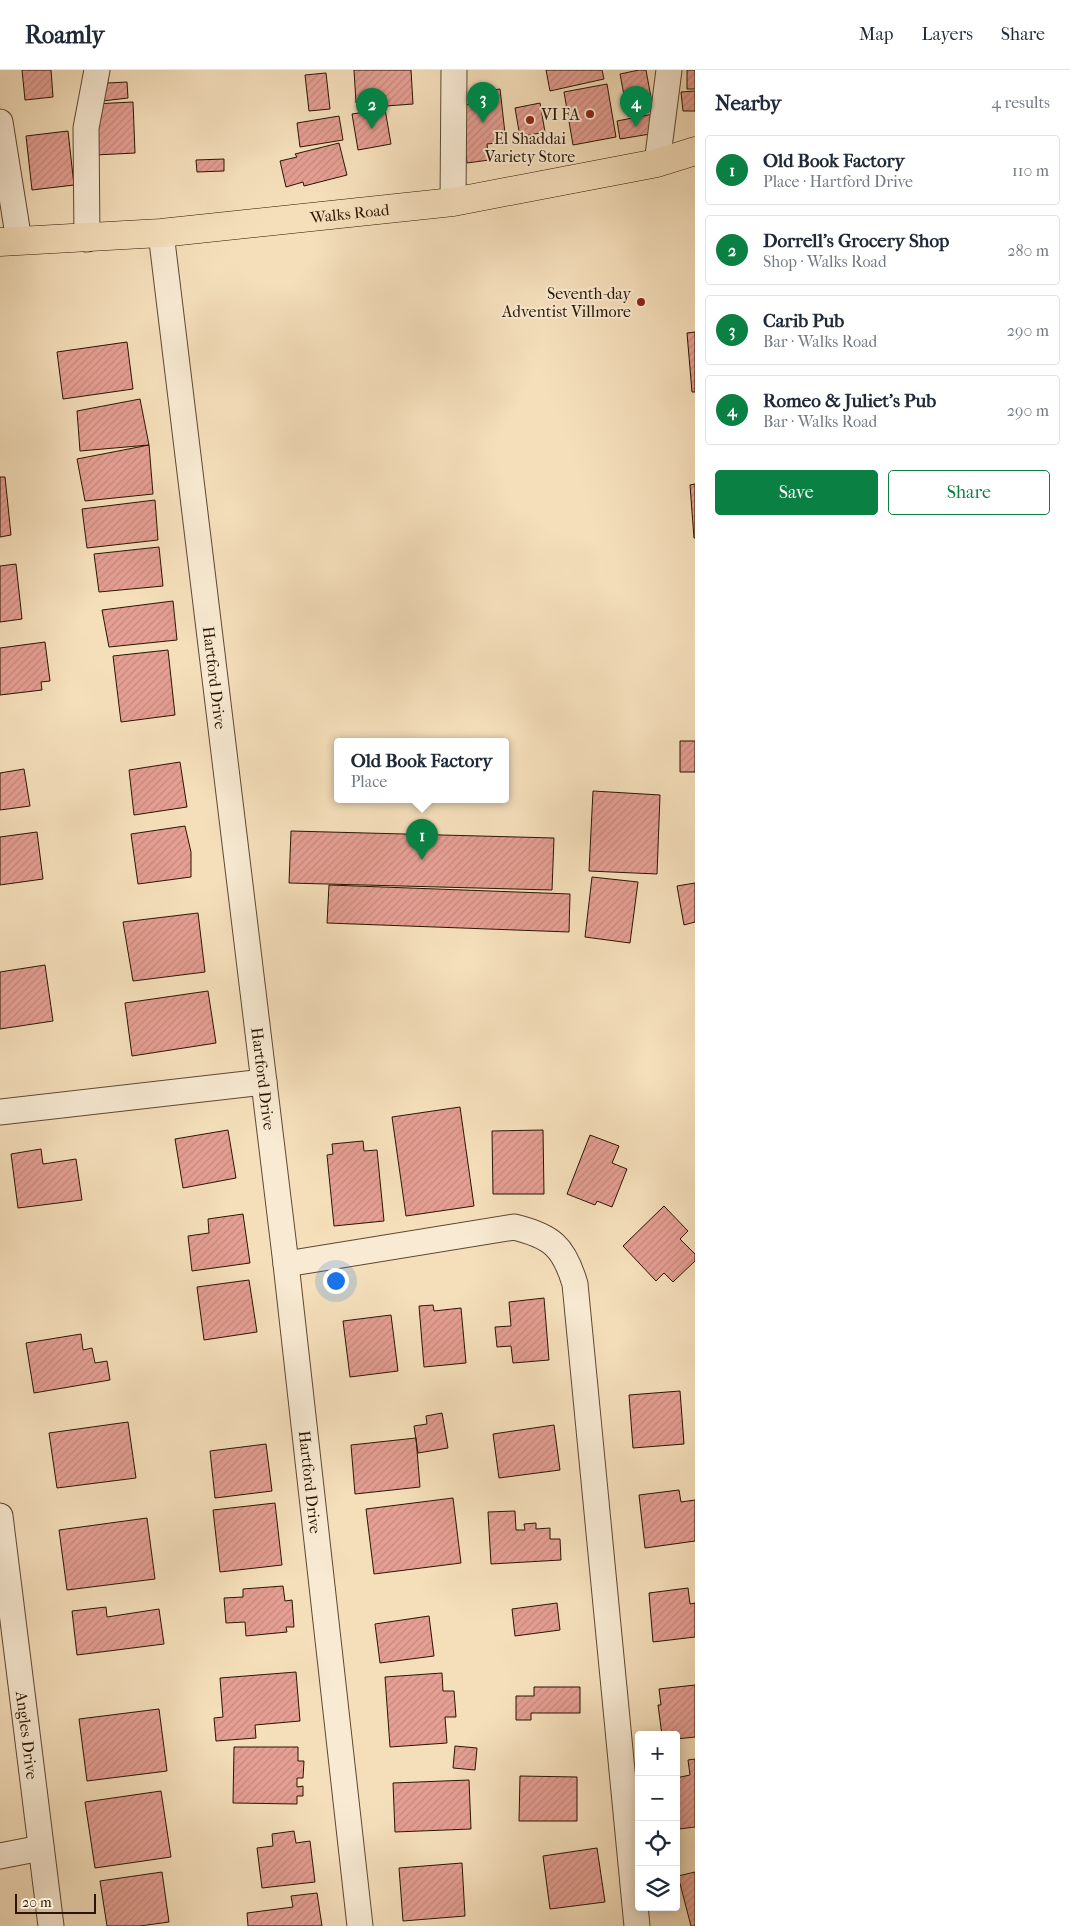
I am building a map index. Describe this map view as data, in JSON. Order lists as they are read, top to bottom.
{
  "streets": {
    "main road": ["Walks Road"],
    "street": ["Hartford Drive", "Angles Drive"]
  },
  "crossings": [
    ["Walks Road", "Hartford Drive"]
  ],
  "places": ["VI FA", "El Shaddai Variety Store", "Seventh-day Adventist Villmore"],
  "scale_bar": "20 m",
  "page": {
    "header": "Roamly",
    "nav": ["Map", "Layers", "Share"],
    "heading": ["Nearby", "4 results"],
    "pins": [
      "3",
      "4",
      "2",
      "1"
    ],
    "list": [
      {
        "mark": "1",
        "name": "Old Book Factory",
        "note": "Place · Hartford Drive",
        "value": "110 m"
      },
      {
        "mark": "2",
        "name": "Dorrell's Grocery Shop",
        "note": "Shop · Walks Road",
        "value": "280 m"
      },
      {
        "mark": "3",
        "name": "Carib Pub",
        "note": "Bar · Walks Road",
        "value": "290 m"
      },
      {
        "mark": "4",
        "name": "Romeo & Juliet's Pub",
        "note": "Bar · Walks Road",
        "value": "290 m"
      }
    ],
    "buttons": ["Save", "Share"],
    "popup": ["Old Book Factory", "Place"],
    "map_buttons": ["+", "−"],
    "scale": "20 m"
  }
}
